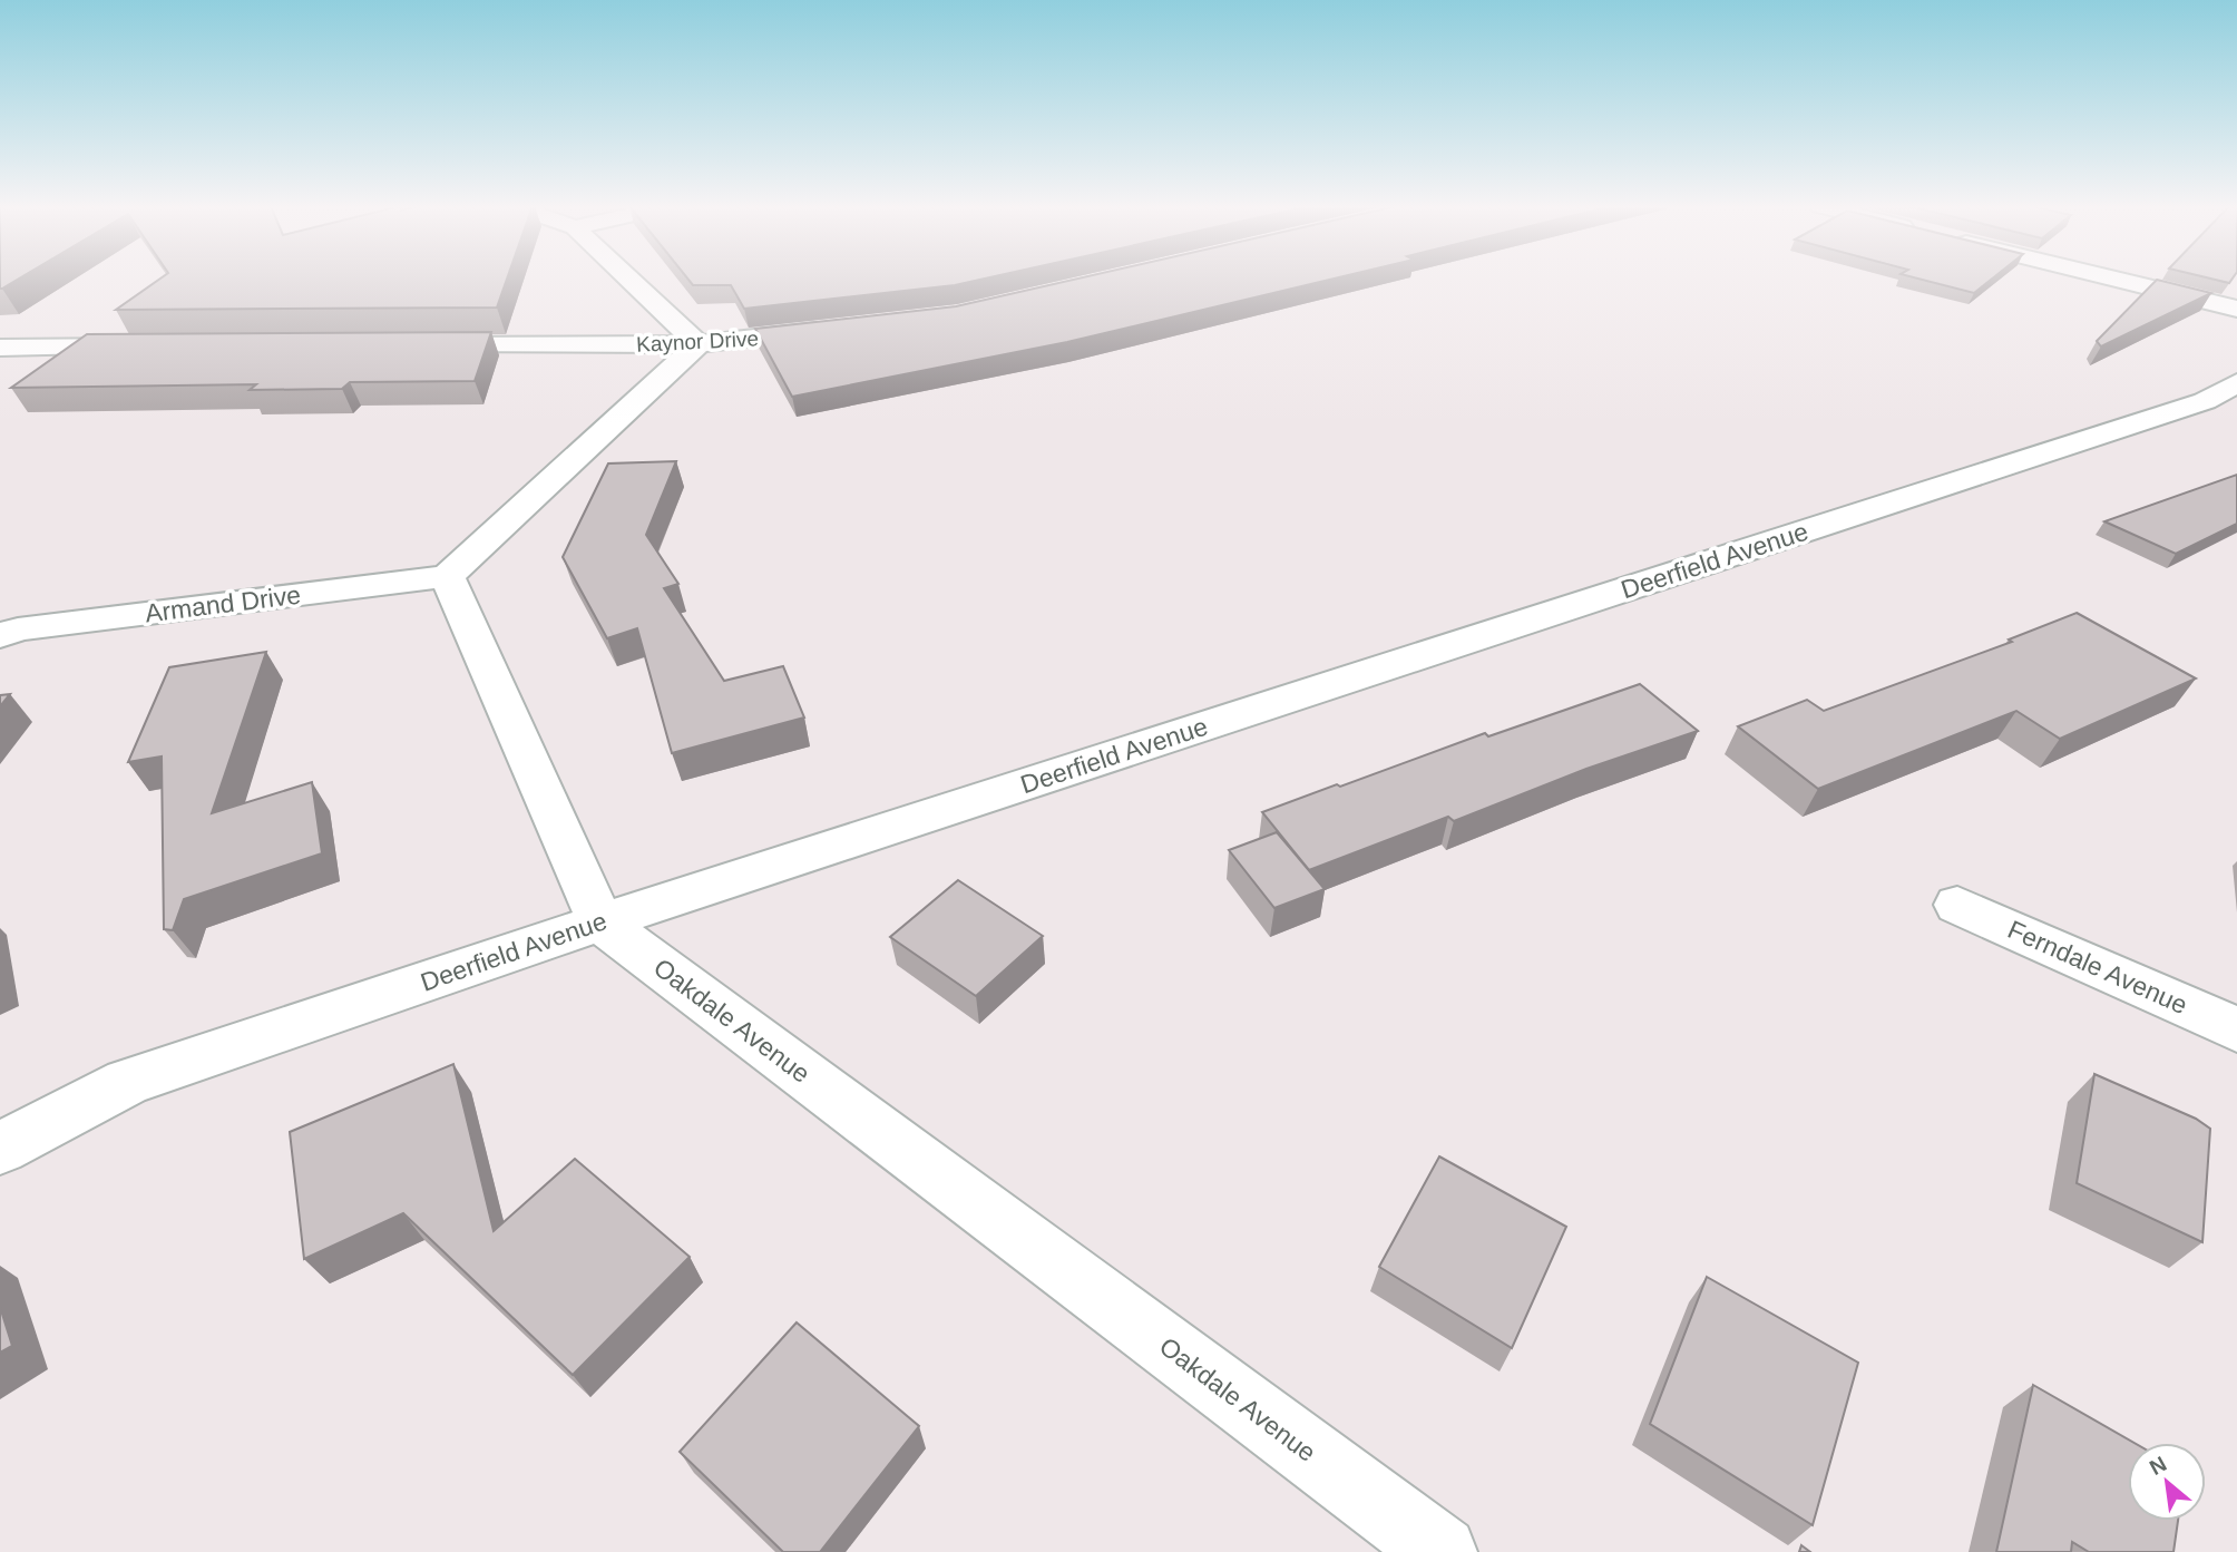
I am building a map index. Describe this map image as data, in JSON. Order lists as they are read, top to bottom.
{
  "streets": {
    "street": [
      "Kaynor Drive",
      "Deerfield Avenue",
      "Armand Drive",
      "Ferndale Avenue",
      "Oakdale Avenue"
    ]
  },
  "crossings": [
    ["Deerfield Avenue", "Oakdale Avenue"],
    ["Armand Drive", "Oakdale Avenue"]
  ],
  "north": "top left"
}
